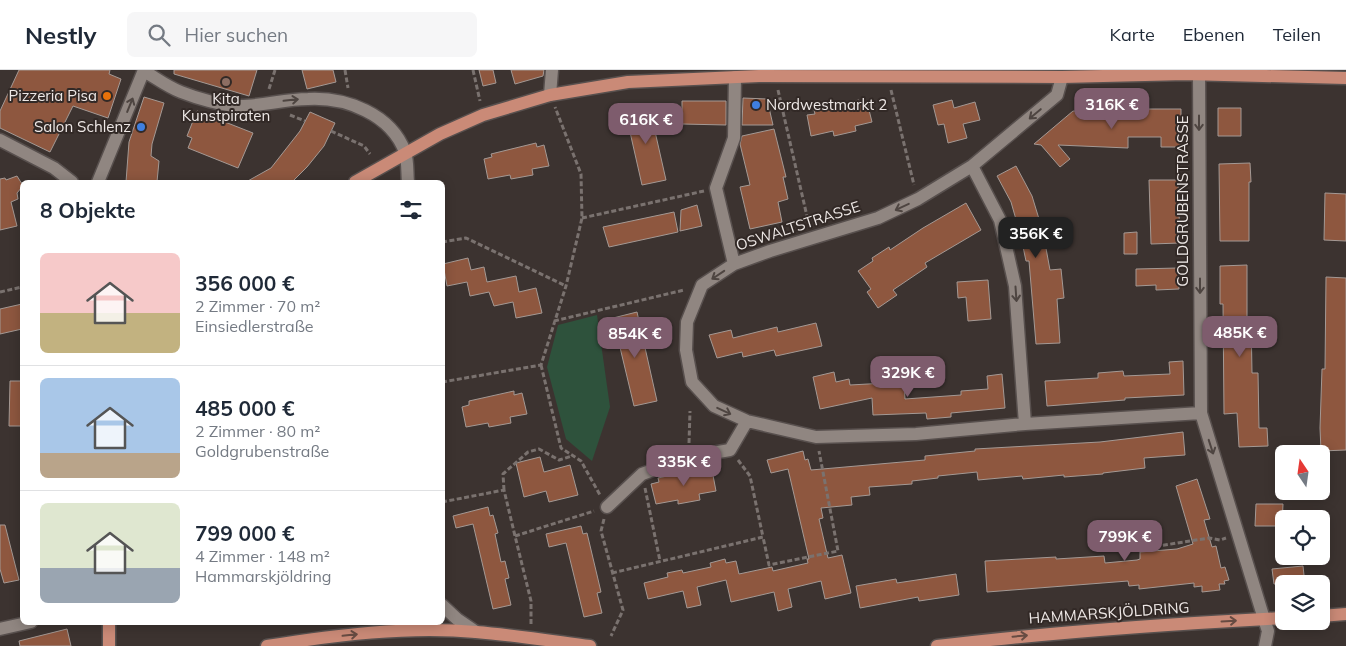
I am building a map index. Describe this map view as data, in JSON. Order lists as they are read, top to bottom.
{
  "streets": {
    "main road": ["HAMMARSKJÖLDRING"],
    "street": ["GOLDGRUBENSTRASSE", "OSWALTSTRASSE"]
  },
  "crossings": [
    ["GOLDGRUBENSTRASSE", "OSWALTSTRASSE"],
    ["GOLDGRUBENSTRASSE", "HAMMARSKJÖLDRING"]
  ],
  "one_way": ["GOLDGRUBENSTRASSE", "HAMMARSKJÖLDRING"],
  "places": [
    "Kita Kunstpiraten",
    "Pizzeria Pisa",
    "Nordwestmarkt 2",
    "Salon Schlenz"
  ],
  "north": "top",
  "page": {
    "header": "Nestly",
    "search": "Hier suchen",
    "nav": ["Karte", "Ebenen", "Teilen"],
    "price": [
      "316K €",
      "616K €",
      "356K €",
      "485K €",
      "854K €",
      "329K €",
      "335K €",
      "799K €"
    ],
    "heading": "8 Objekte",
    "list": [
      {
        "name": "356 000 €",
        "note": "2 Zimmer · 70 m² · Einsiedlerstraße"
      },
      {
        "name": "485 000 €",
        "note": "2 Zimmer · 80 m² · Goldgrubenstraße"
      },
      {
        "name": "799 000 €",
        "note": "4 Zimmer · 148 m² · Hammarskjöldring"
      }
    ]
  }
}
